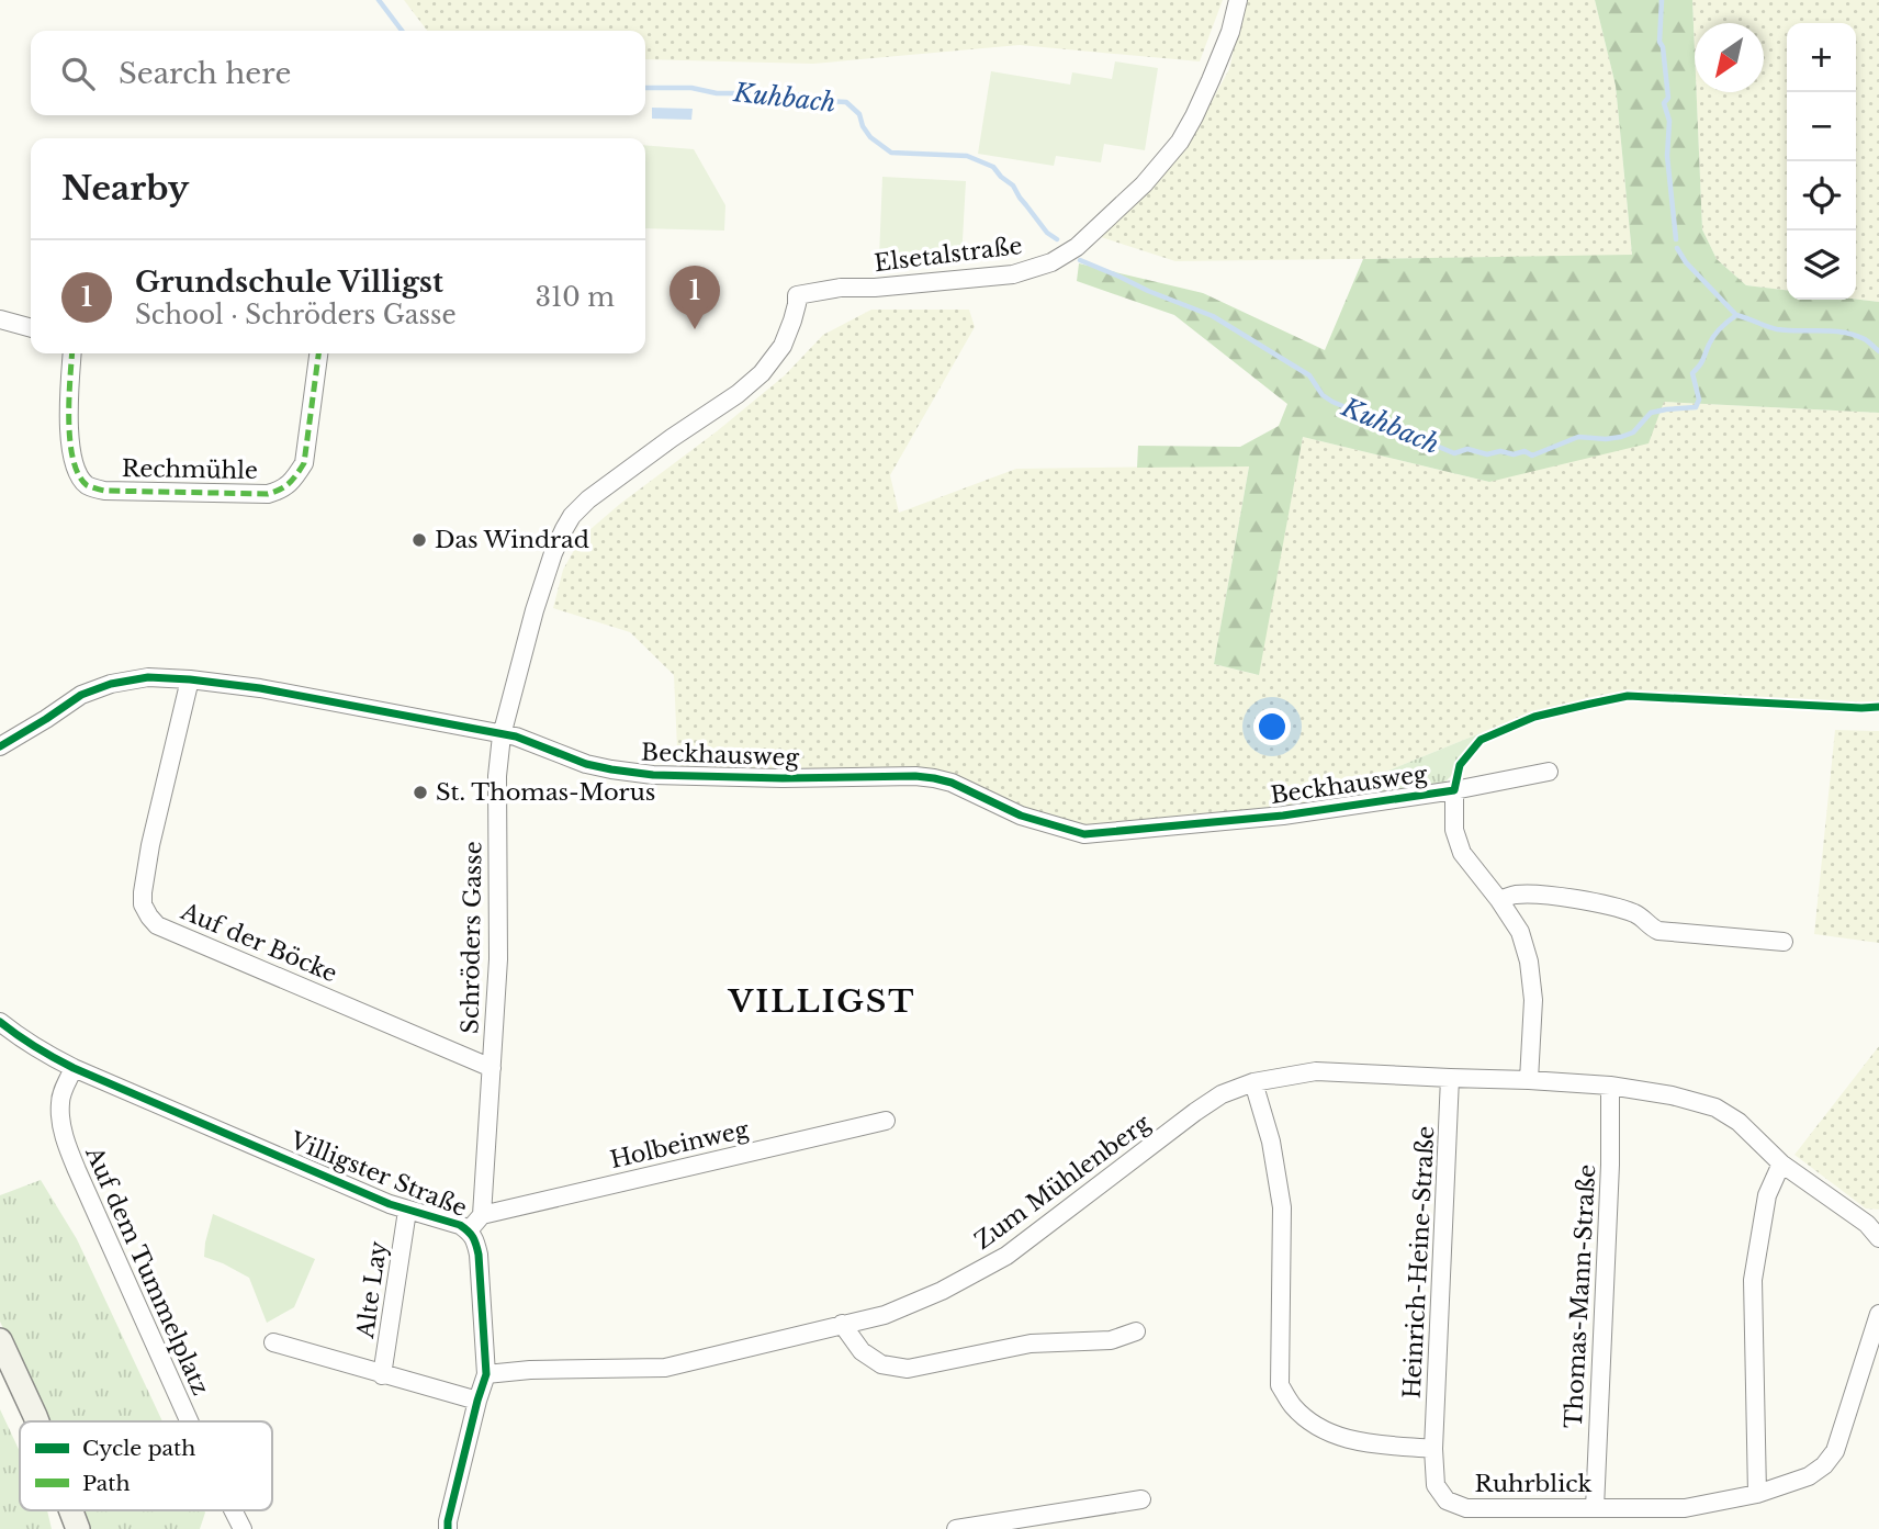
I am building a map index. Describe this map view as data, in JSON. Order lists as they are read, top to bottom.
{
  "streets": {
    "street": [
      "Elsetalstraße",
      "Rechmühle",
      "Beckhausweg",
      "Schröders Gasse",
      "Auf der Böcke",
      "Holbeinweg",
      "Villigster Straße",
      "Zum Mühlenberg",
      "Heinrich-Heine-Straße",
      "Auf dem Tummelplatz",
      "Alte Lay",
      "Thomas-Mann-Straße",
      "Ruhrblick"
    ]
  },
  "crossings": [
    ["Elsetalstraße", "Schröders Gasse"],
    ["Beckhausweg", "Schröders Gasse"],
    ["Beckhausweg", "Auf der Böcke"],
    ["Schröders Gasse", "Auf der Böcke"],
    ["Schröders Gasse", "Holbeinweg"],
    ["Villigster Straße", "Zum Mühlenberg"],
    ["Villigster Straße", "Auf dem Tummelplatz"],
    ["Villigster Straße", "Alte Lay"],
    ["Zum Mühlenberg", "Heinrich-Heine-Straße"],
    ["Zum Mühlenberg", "Thomas-Mann-Straße"],
    ["Heinrich-Heine-Straße", "Ruhrblick"],
    ["Thomas-Mann-Straße", "Ruhrblick"]
  ],
  "districts": ["VILLIGST"],
  "water": ["Kuhbach"],
  "places": ["Das Windrad", "St. Thomas-Morus"],
  "legend": ["Cycle path", "Path"],
  "north": "bottom left",
  "page": {
    "map_buttons": ["+", "−"],
    "search": "Search here",
    "heading": "Nearby",
    "list": [
      {
        "mark": "1",
        "name": "Grundschule Villigst",
        "note": "School · Schröders Gasse",
        "value": "310 m"
      }
    ],
    "pins": "1"
  }
}
